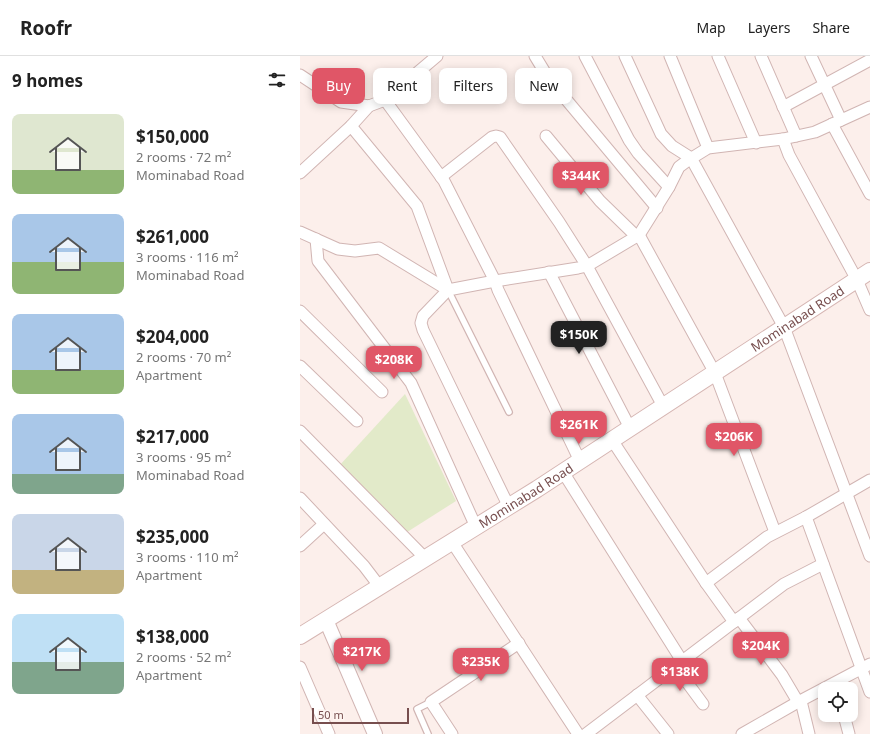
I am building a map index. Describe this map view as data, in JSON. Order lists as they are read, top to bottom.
{
  "streets": {
    "main road": ["Mominabad Road"]
  },
  "scale_bar": "50 m",
  "page": {
    "header": "Roofr",
    "nav": ["Map", "Layers", "Share"],
    "heading": "9 homes",
    "chip": [
      "Buy",
      "Rent",
      "Filters",
      "New"
    ],
    "list": [
      {
        "name": "$150,000",
        "note": "2 rooms · 72 m² · Mominabad Road"
      },
      {
        "name": "$261,000",
        "note": "3 rooms · 116 m² · Mominabad Road"
      },
      {
        "name": "$204,000",
        "note": "2 rooms · 70 m² · Apartment"
      },
      {
        "name": "$217,000",
        "note": "3 rooms · 95 m² · Mominabad Road"
      },
      {
        "name": "$235,000",
        "note": "3 rooms · 110 m² · Apartment"
      },
      {
        "name": "$138,000",
        "note": "2 rooms · 52 m² · Apartment"
      }
    ],
    "price": [
      "$344K",
      "$150K",
      "$208K",
      "$261K",
      "$206K",
      "$204K",
      "$217K",
      "$235K",
      "$138K"
    ],
    "scale": "50 m"
  }
}
